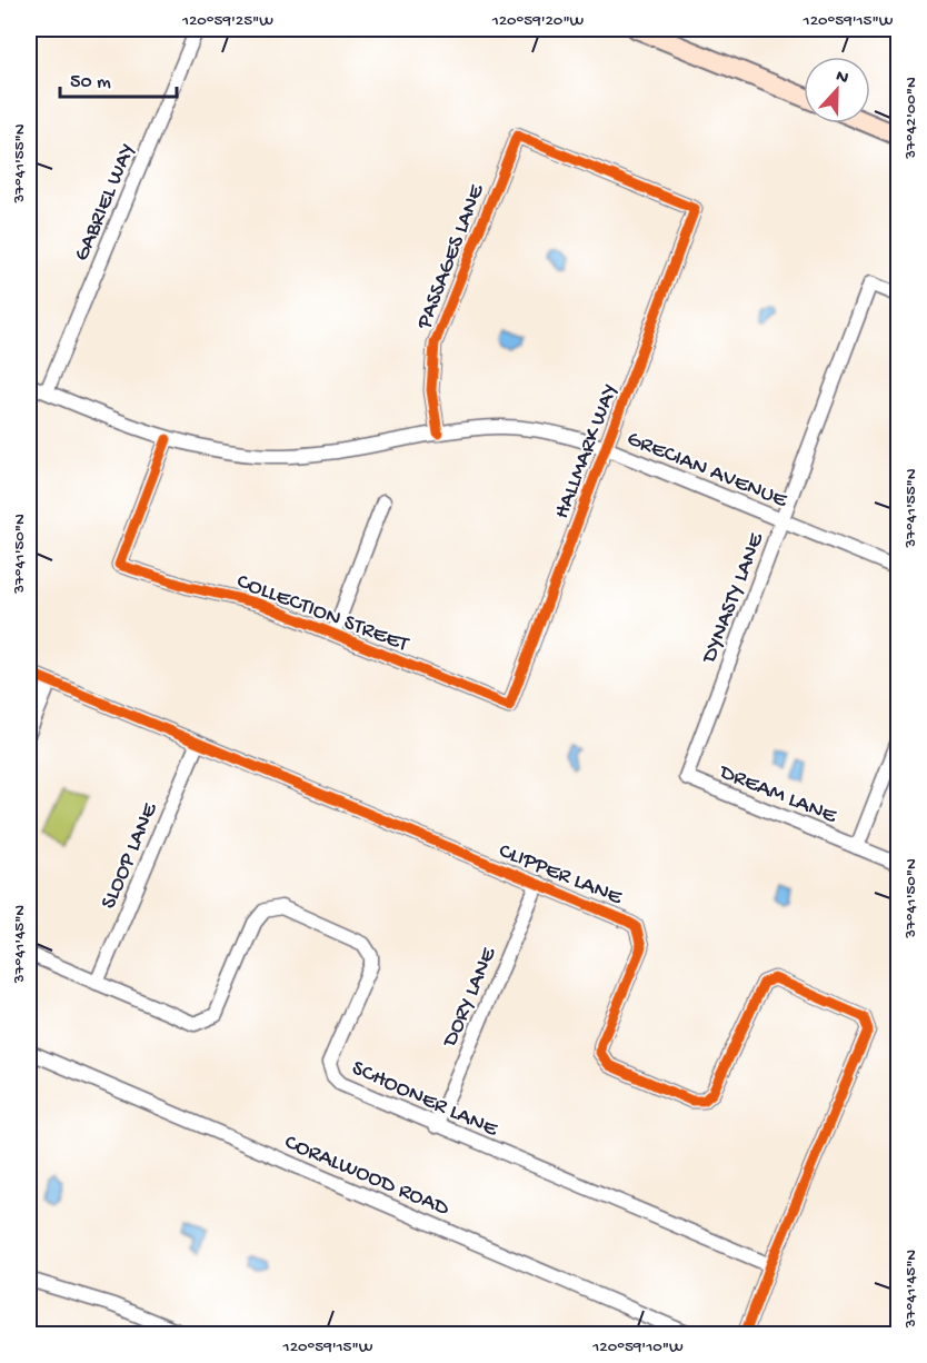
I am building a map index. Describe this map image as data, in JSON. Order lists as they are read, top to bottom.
{
  "streets": {
    "street": [
      "GABRIEL WAY",
      "PASSAGES LANE",
      "HALLMARK WAY",
      "GRECIAN AVENUE",
      "DYNASTY LANE",
      "COLLECTION STREET",
      "DREAM LANE",
      "SLOOP LANE",
      "CLIPPER LANE",
      "DORY LANE",
      "SCHOONER LANE",
      "CORALWOOD ROAD"
    ]
  },
  "crossings": [
    ["GABRIEL WAY", "GRECIAN AVENUE"],
    ["PASSAGES LANE", "HALLMARK WAY"],
    ["PASSAGES LANE", "GRECIAN AVENUE"],
    ["HALLMARK WAY", "GRECIAN AVENUE"],
    ["HALLMARK WAY", "COLLECTION STREET"],
    ["GRECIAN AVENUE", "DYNASTY LANE"],
    ["GRECIAN AVENUE", "COLLECTION STREET"],
    ["DYNASTY LANE", "DREAM LANE"],
    ["SLOOP LANE", "CLIPPER LANE"],
    ["SLOOP LANE", "SCHOONER LANE"],
    ["CLIPPER LANE", "DORY LANE"],
    ["CLIPPER LANE", "SCHOONER LANE"],
    ["DORY LANE", "SCHOONER LANE"]
  ],
  "scale_bar": "50 m",
  "north": "top",
  "coordinates": [
    "120°59'25\"W",
    "120°59'20\"W",
    "120°59'15\"W",
    "37°42'00\"N",
    "37°41'55\"N",
    "37°41'50\"N",
    "37°41'45\"N",
    "120°59'10\"W"
  ]
}
